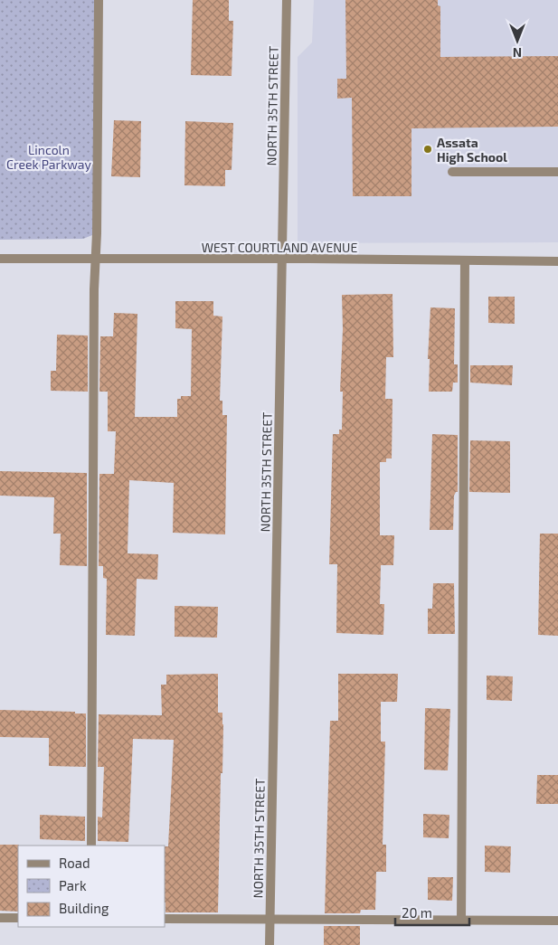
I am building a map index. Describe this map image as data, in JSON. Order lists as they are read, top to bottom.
{
  "streets": {
    "street": ["NORTH 35TH STREET", "WEST COURTLAND AVENUE"]
  },
  "crossings": [
    ["NORTH 35TH STREET", "WEST COURTLAND AVENUE"]
  ],
  "parks": ["Lincoln Creek Parkway"],
  "places": ["Assata High School"],
  "legend": ["Road", "Park", "Building"],
  "scale_bar": "20 m",
  "north": "bottom"
}
